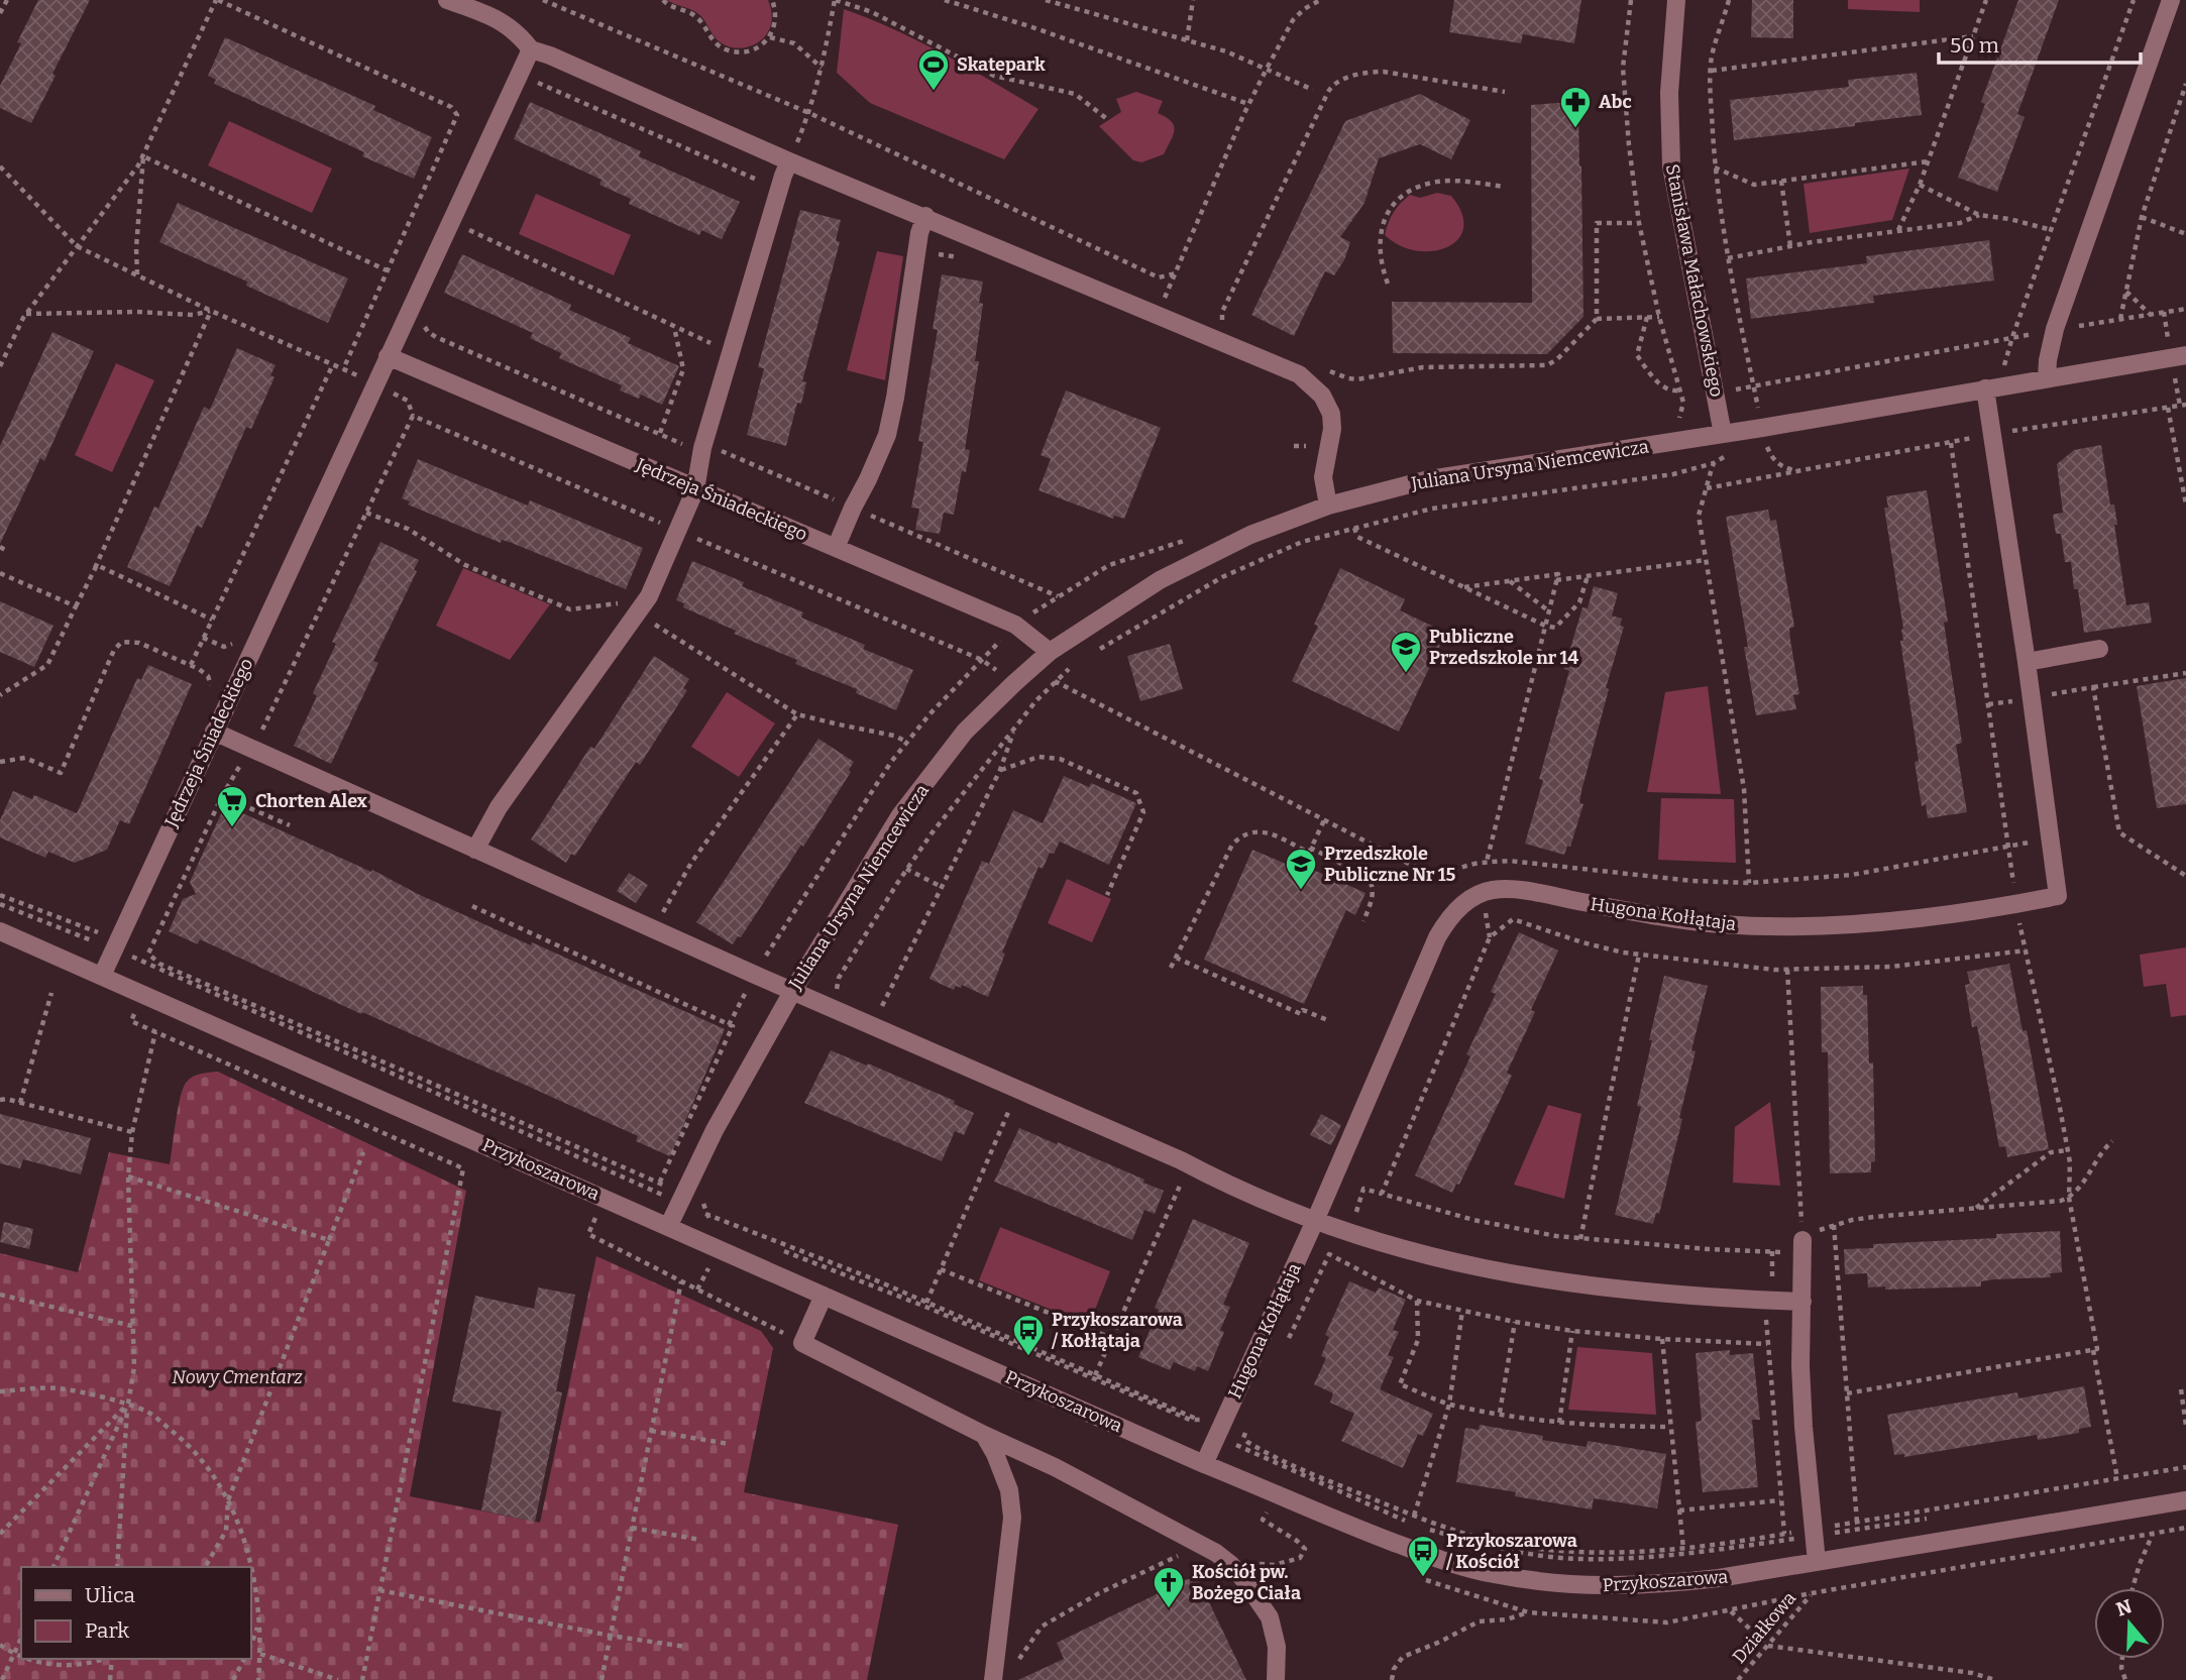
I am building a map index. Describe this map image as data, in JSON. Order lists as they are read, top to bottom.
{
  "streets": {
    "street": [
      "Stanisława Małachowskiego",
      "Juliana Ursyna Niemcewicza",
      "Jędrzeja Śniadeckiego",
      "Hugona Kołłątaja",
      "Przykoszarowa"
    ],
    "path": ["Działkowa"]
  },
  "crossings": [
    ["Stanisława Małachowskiego", "Juliana Ursyna Niemcewicza"],
    ["Juliana Ursyna Niemcewicza", "Jędrzeja Śniadeckiego"],
    ["Juliana Ursyna Niemcewicza", "Hugona Kołłątaja"],
    ["Juliana Ursyna Niemcewicza", "Przykoszarowa"],
    ["Jędrzeja Śniadeckiego", "Przykoszarowa"],
    ["Hugona Kołłątaja", "Przykoszarowa"]
  ],
  "parks": ["Nowy Cmentarz"],
  "places": {
    "sports": ["Skatepark"],
    "pharmacy": ["Abc"],
    "school or university": ["Publiczne Przedszkole nr 14", "Przedszkole Publiczne Nr 15"],
    "supermarket": ["Chorten Alex"],
    "bus stop": ["Przykoszarowa / Kołłątaja", "Przykoszarowa / Kościół"],
    "church": ["Kościół pw. Bożego Ciała"]
  },
  "legend": ["Ulica", "Park"],
  "scale_bar": "50 m",
  "north": "top"
}
